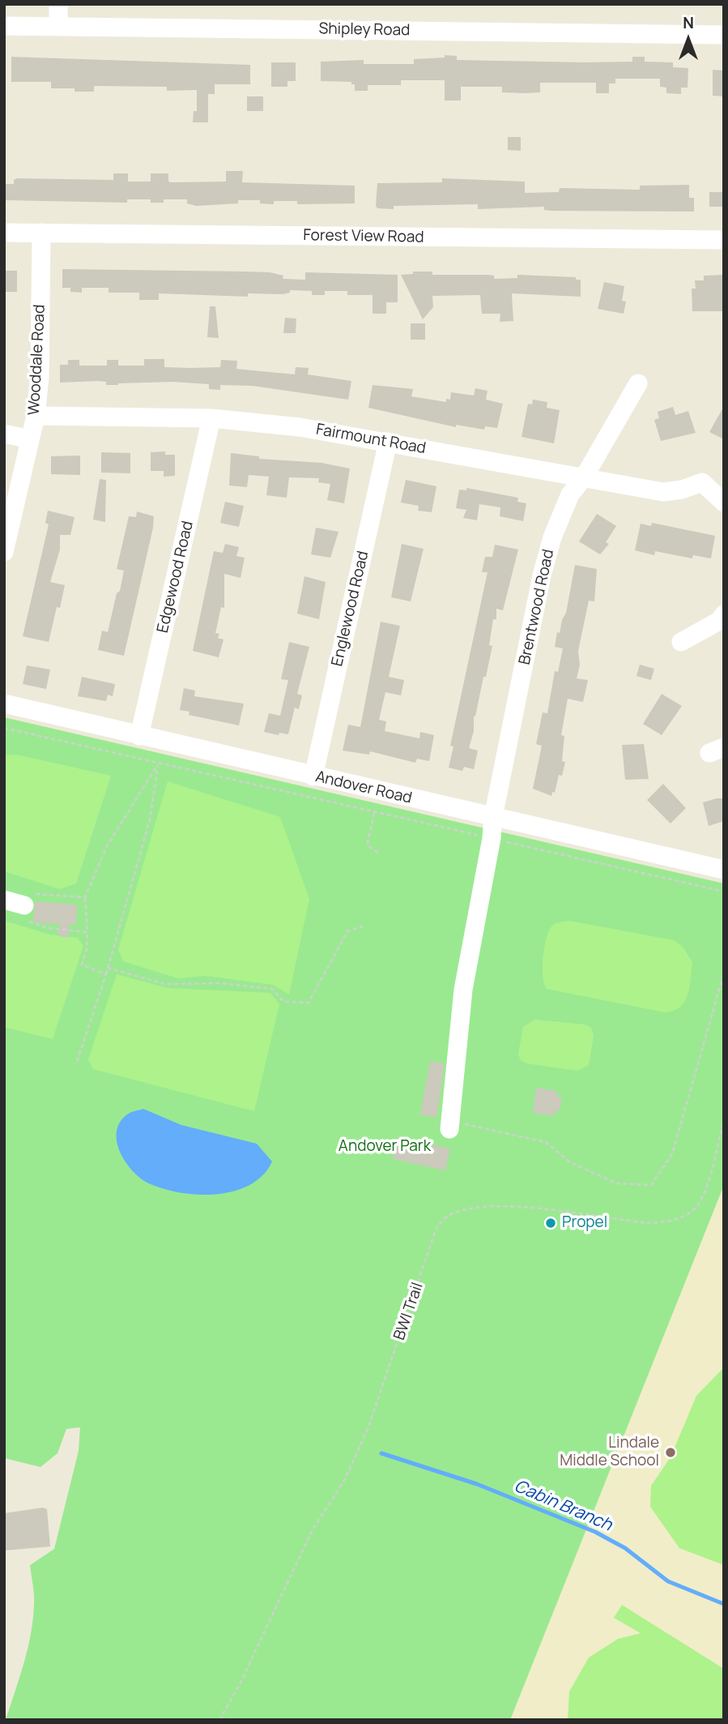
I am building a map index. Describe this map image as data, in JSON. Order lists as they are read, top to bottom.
{
  "streets": {
    "street": [
      "Shipley Road",
      "Forest View Road",
      "Wooddale Road",
      "Fairmount Road",
      "Edgewood Road",
      "Brentwood Road",
      "Englewood Road",
      "Andover Road"
    ],
    "path": ["BWI Trail"]
  },
  "crossings": [
    ["Forest View Road", "Wooddale Road"],
    ["Wooddale Road", "Fairmount Road"],
    ["Fairmount Road", "Edgewood Road"],
    ["Fairmount Road", "Brentwood Road"],
    ["Fairmount Road", "Englewood Road"],
    ["Edgewood Road", "Andover Road"],
    ["Brentwood Road", "Andover Road"],
    ["Englewood Road", "Andover Road"]
  ],
  "water": ["Cabin Branch"],
  "parks": ["Andover Park"],
  "places": ["Propel", "Lindale Middle School"],
  "north": "top"
}
